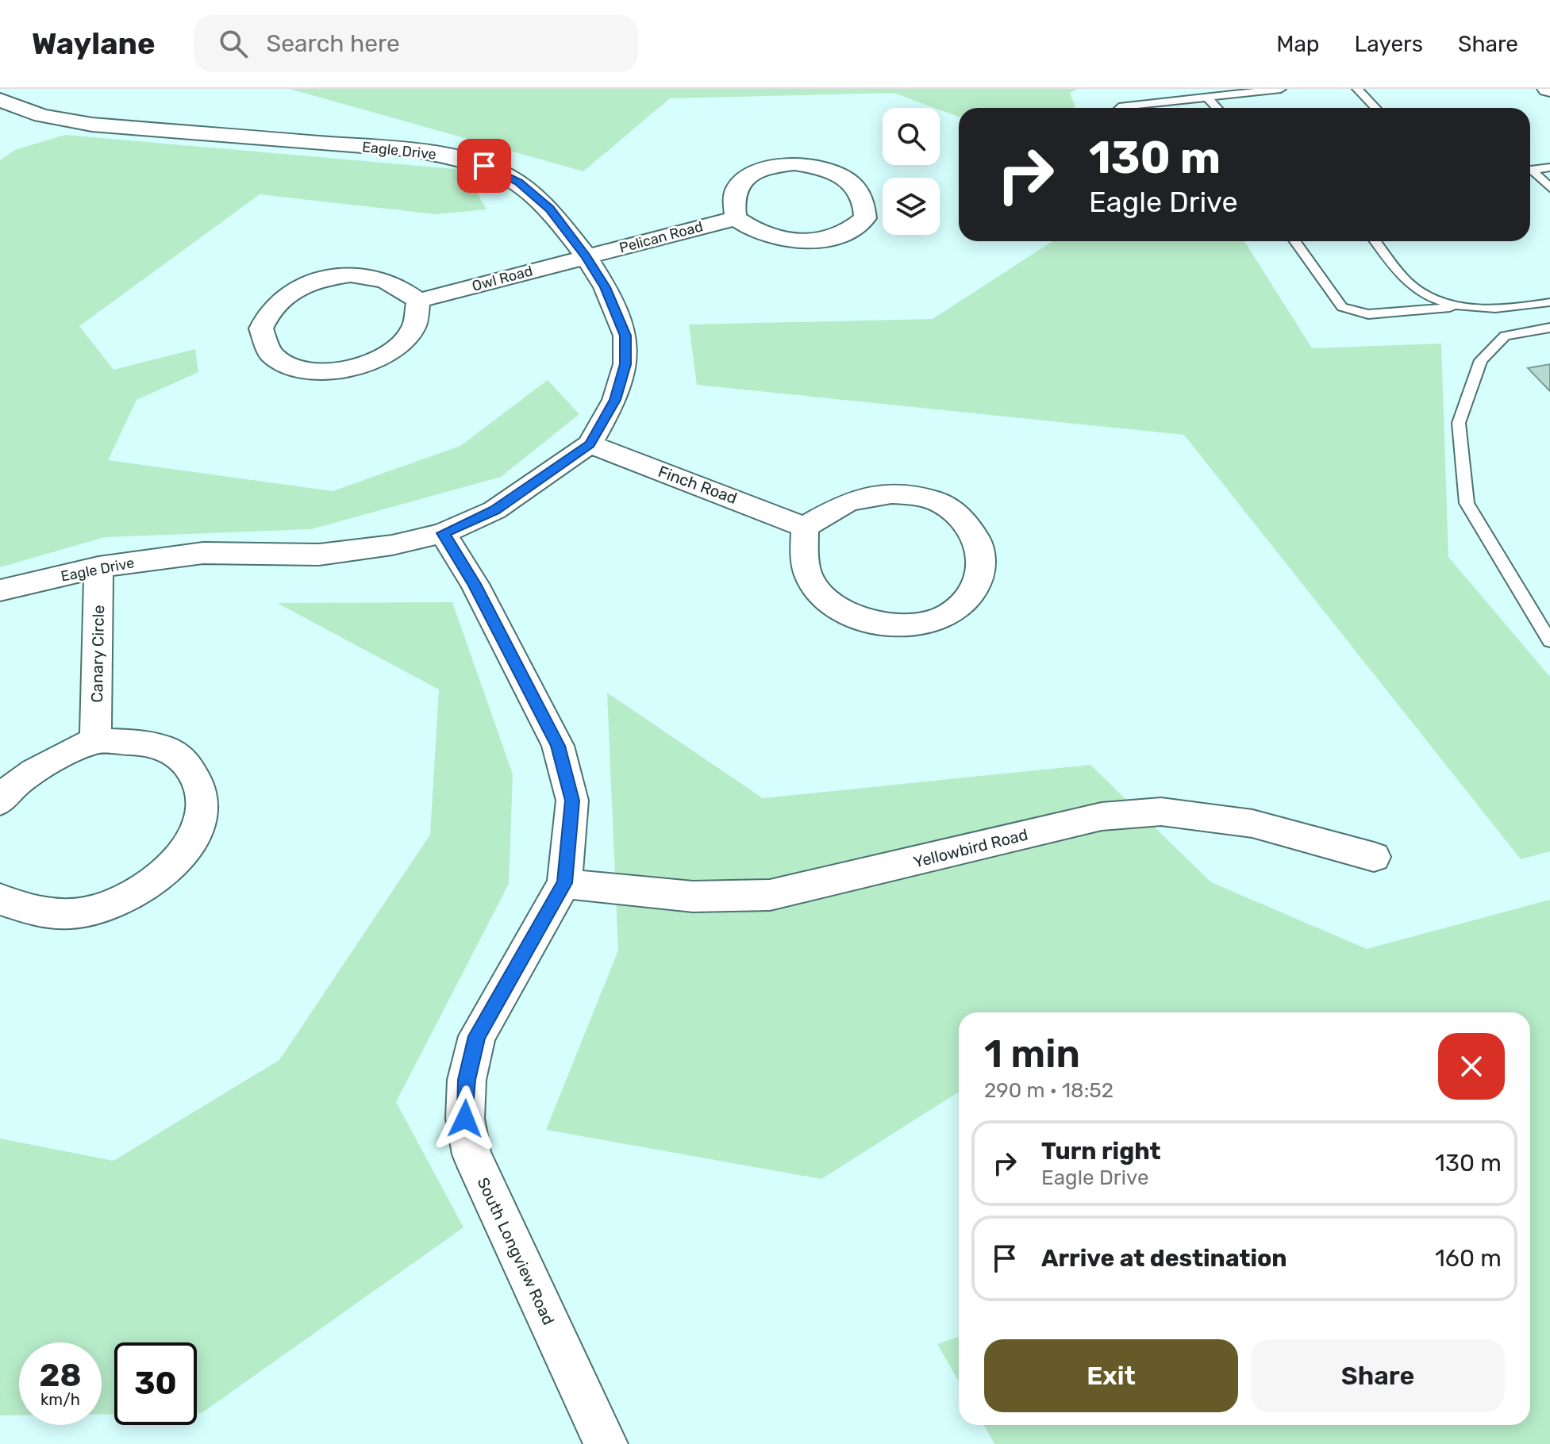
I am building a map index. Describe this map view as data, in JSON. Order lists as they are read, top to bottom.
{
  "streets": {
    "street": [
      "Eagle Drive",
      "Pelican Road",
      "Owl Road",
      "Finch Road",
      "Canary Circle",
      "Yellowbird Road",
      "South Longview Road"
    ]
  },
  "crossings": [
    ["Eagle Drive", "Pelican Road"],
    ["Eagle Drive", "Owl Road"],
    ["Eagle Drive", "Finch Road"],
    ["Eagle Drive", "Canary Circle"],
    ["Eagle Drive", "South Longview Road"],
    ["Pelican Road", "Owl Road"],
    ["Yellowbird Road", "South Longview Road"]
  ],
  "page": {
    "header": "Waylane",
    "search": "Search here",
    "nav": ["Map", "Layers", "Share"],
    "turn": ["130 m", "Eagle Drive"],
    "heading": ["1 min", "290 m · 18:52"],
    "list": [
      {
        "name": "Turn right",
        "note": "Eagle Drive",
        "value": "130 m"
      },
      {
        "name": "Arrive at destination",
        "value": "160 m"
      }
    ],
    "buttons": ["Exit", "Share"],
    "speed": "28 km/h",
    "limit": "30"
  }
}
